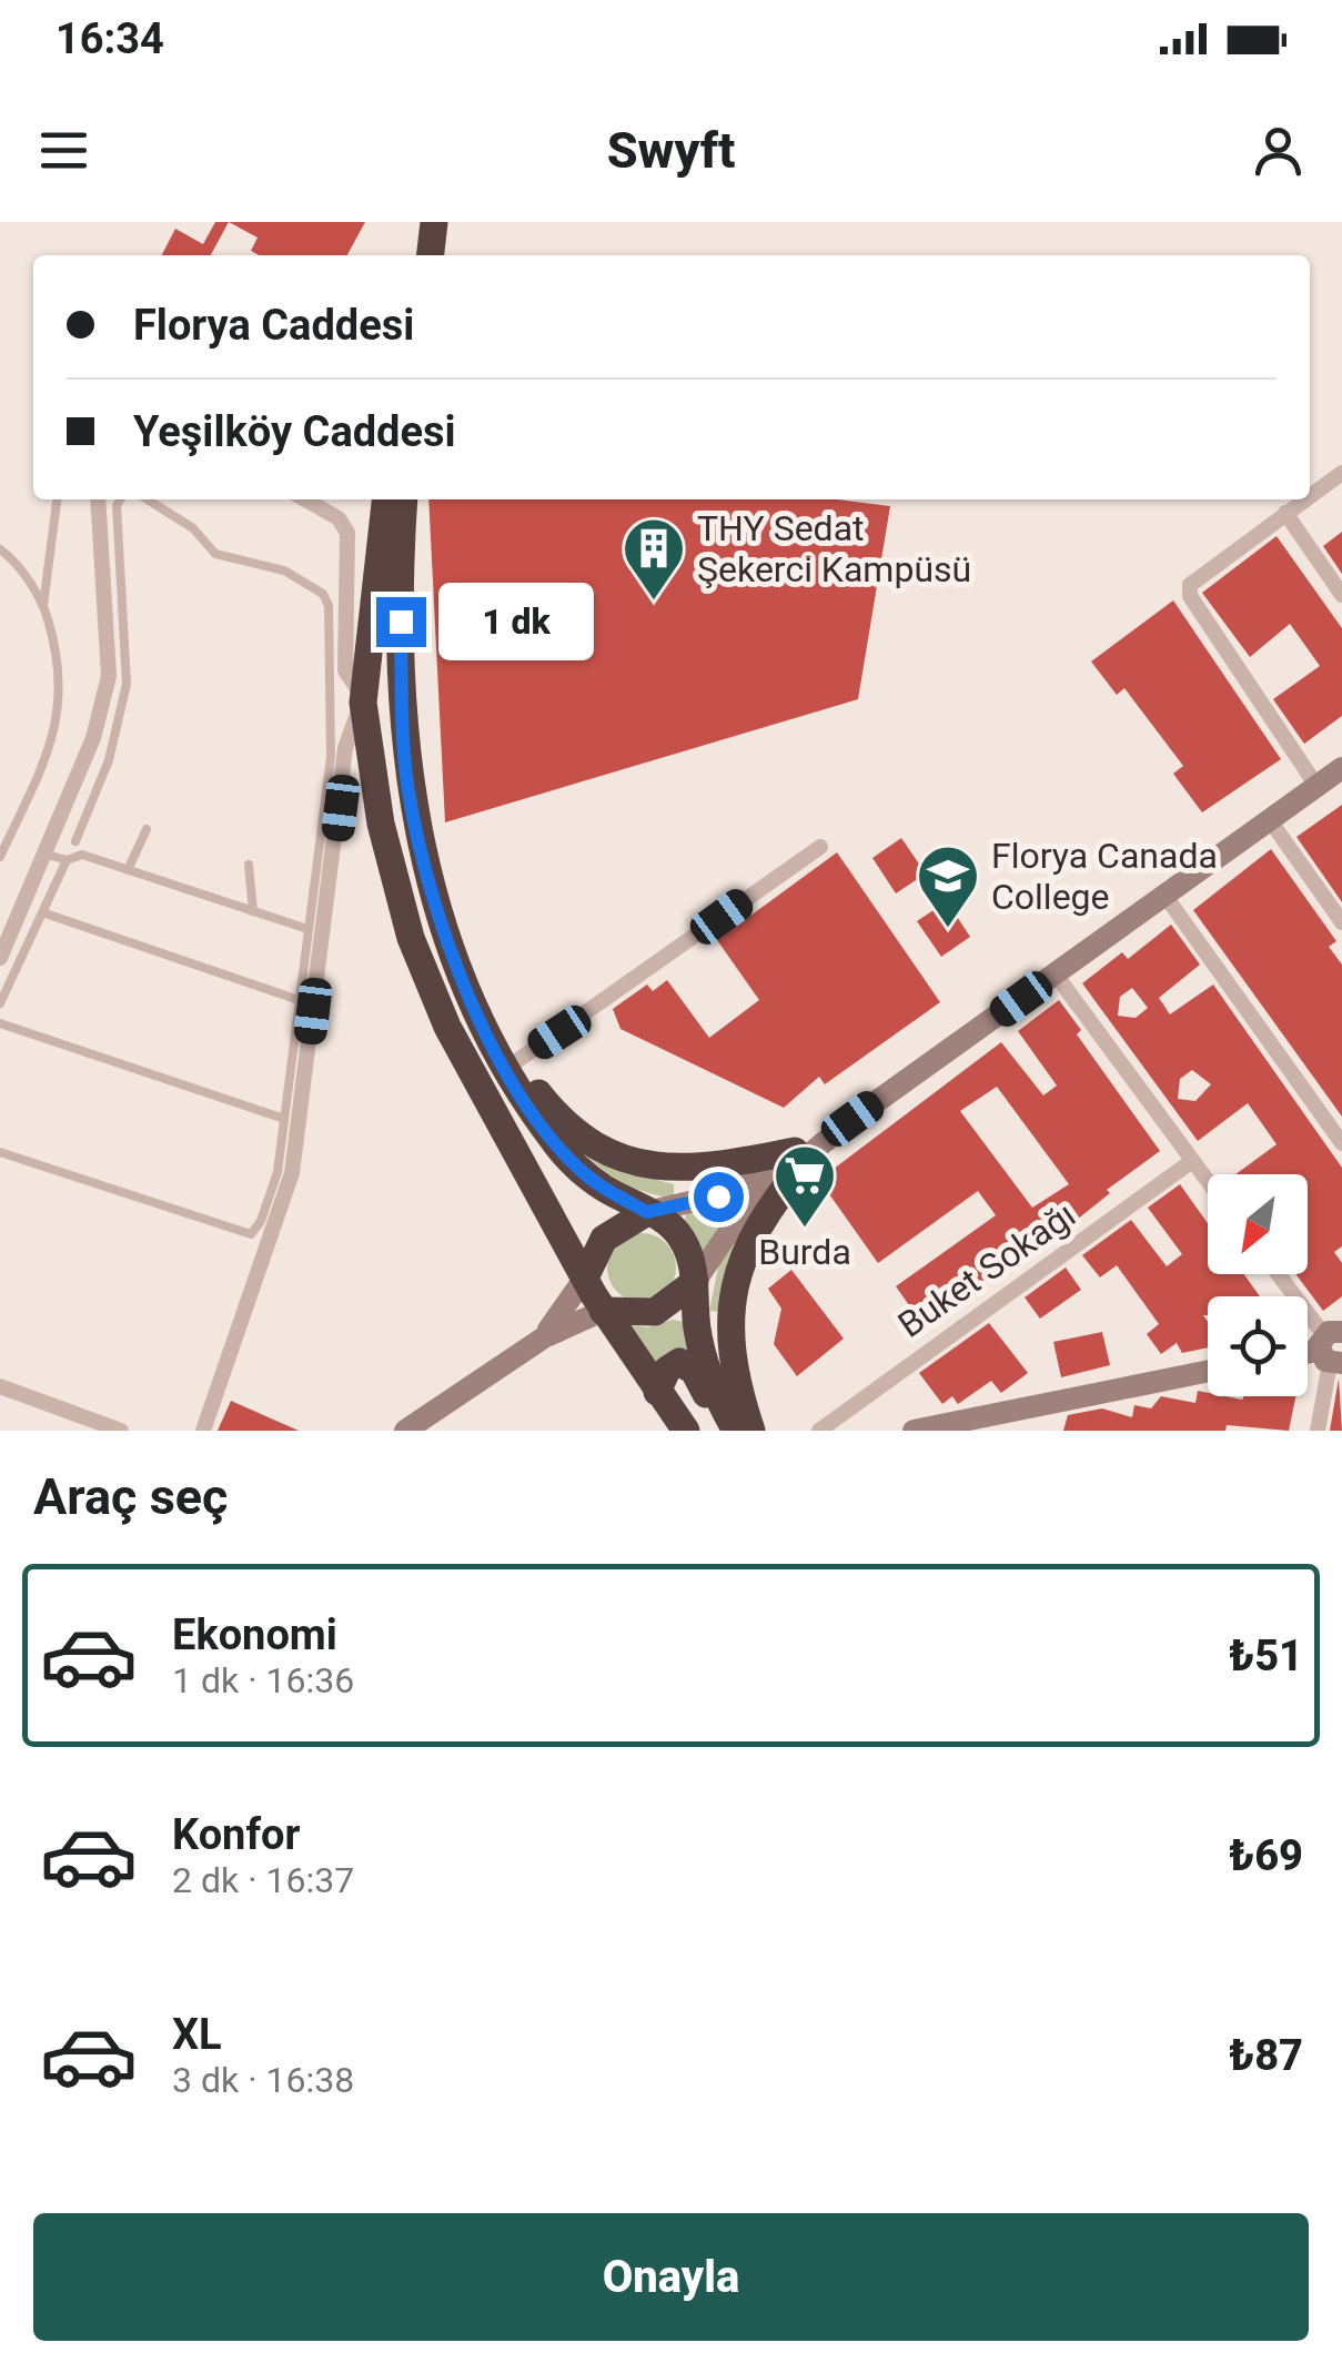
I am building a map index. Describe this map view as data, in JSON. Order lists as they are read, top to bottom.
{
  "streets": {
    "street": ["Buket Sokağı"]
  },
  "places": {
    "building": ["THY Sedat Şekerci Kampüsü"],
    "school or university": ["Florya Canada College"],
    "supermarket": ["Burda"]
  },
  "north": "bottom left",
  "page": {
    "status": "16:34",
    "header": "Swyft",
    "banner": ["Florya Caddesi", "Yeşilköy Caddesi"],
    "bubble": "1 dk",
    "heading": "Araç seç",
    "list": [
      {
        "name": "Ekonomi",
        "note": "1 dk · 16:36",
        "value": "₺51"
      },
      {
        "name": "Konfor",
        "note": "2 dk · 16:37",
        "value": "₺69"
      },
      {
        "name": "XL",
        "note": "3 dk · 16:38",
        "value": "₺87"
      }
    ],
    "buttons": "Onayla"
  }
}
